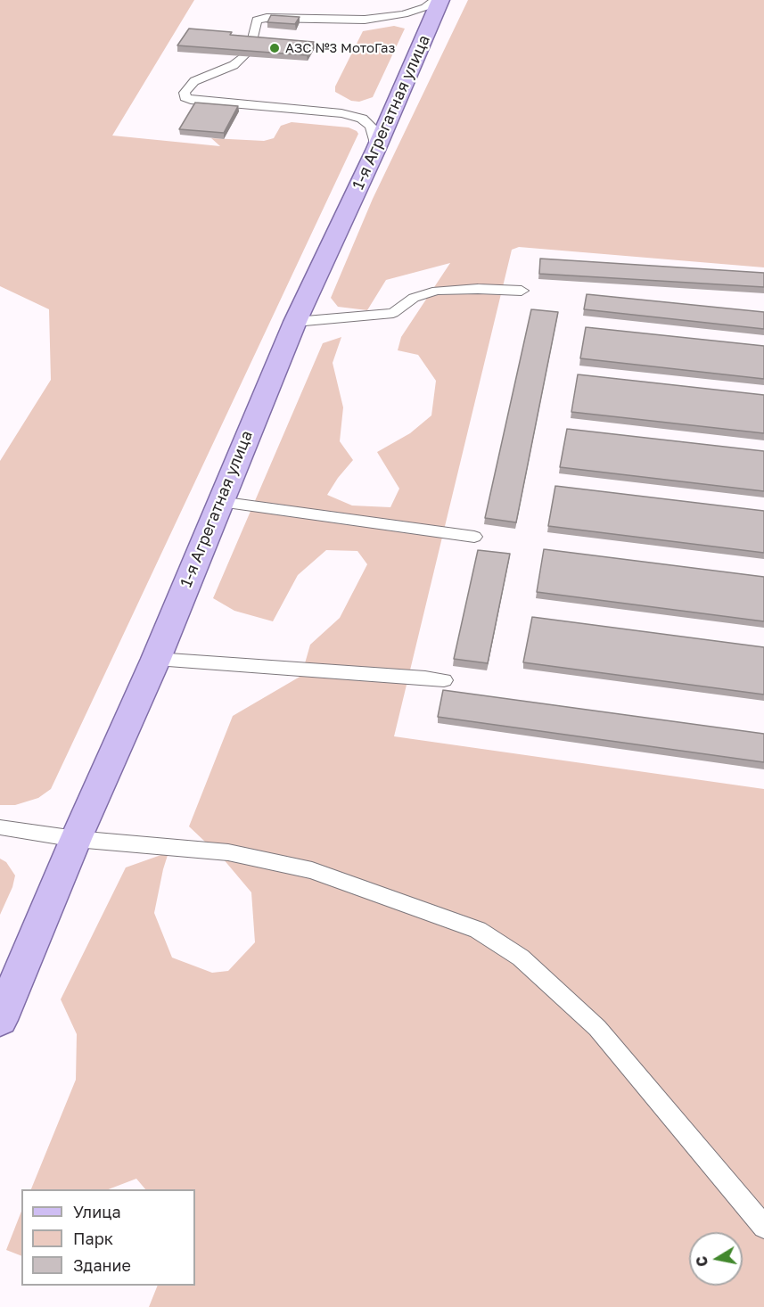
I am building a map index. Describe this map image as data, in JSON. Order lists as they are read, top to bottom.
{
  "streets": {
    "main road": ["1-я Агрегатная улица"]
  },
  "places": ["АЗС №3 МотоГаз"],
  "legend": ["Улица", "Парк", "Здание"],
  "north": "left"
}
